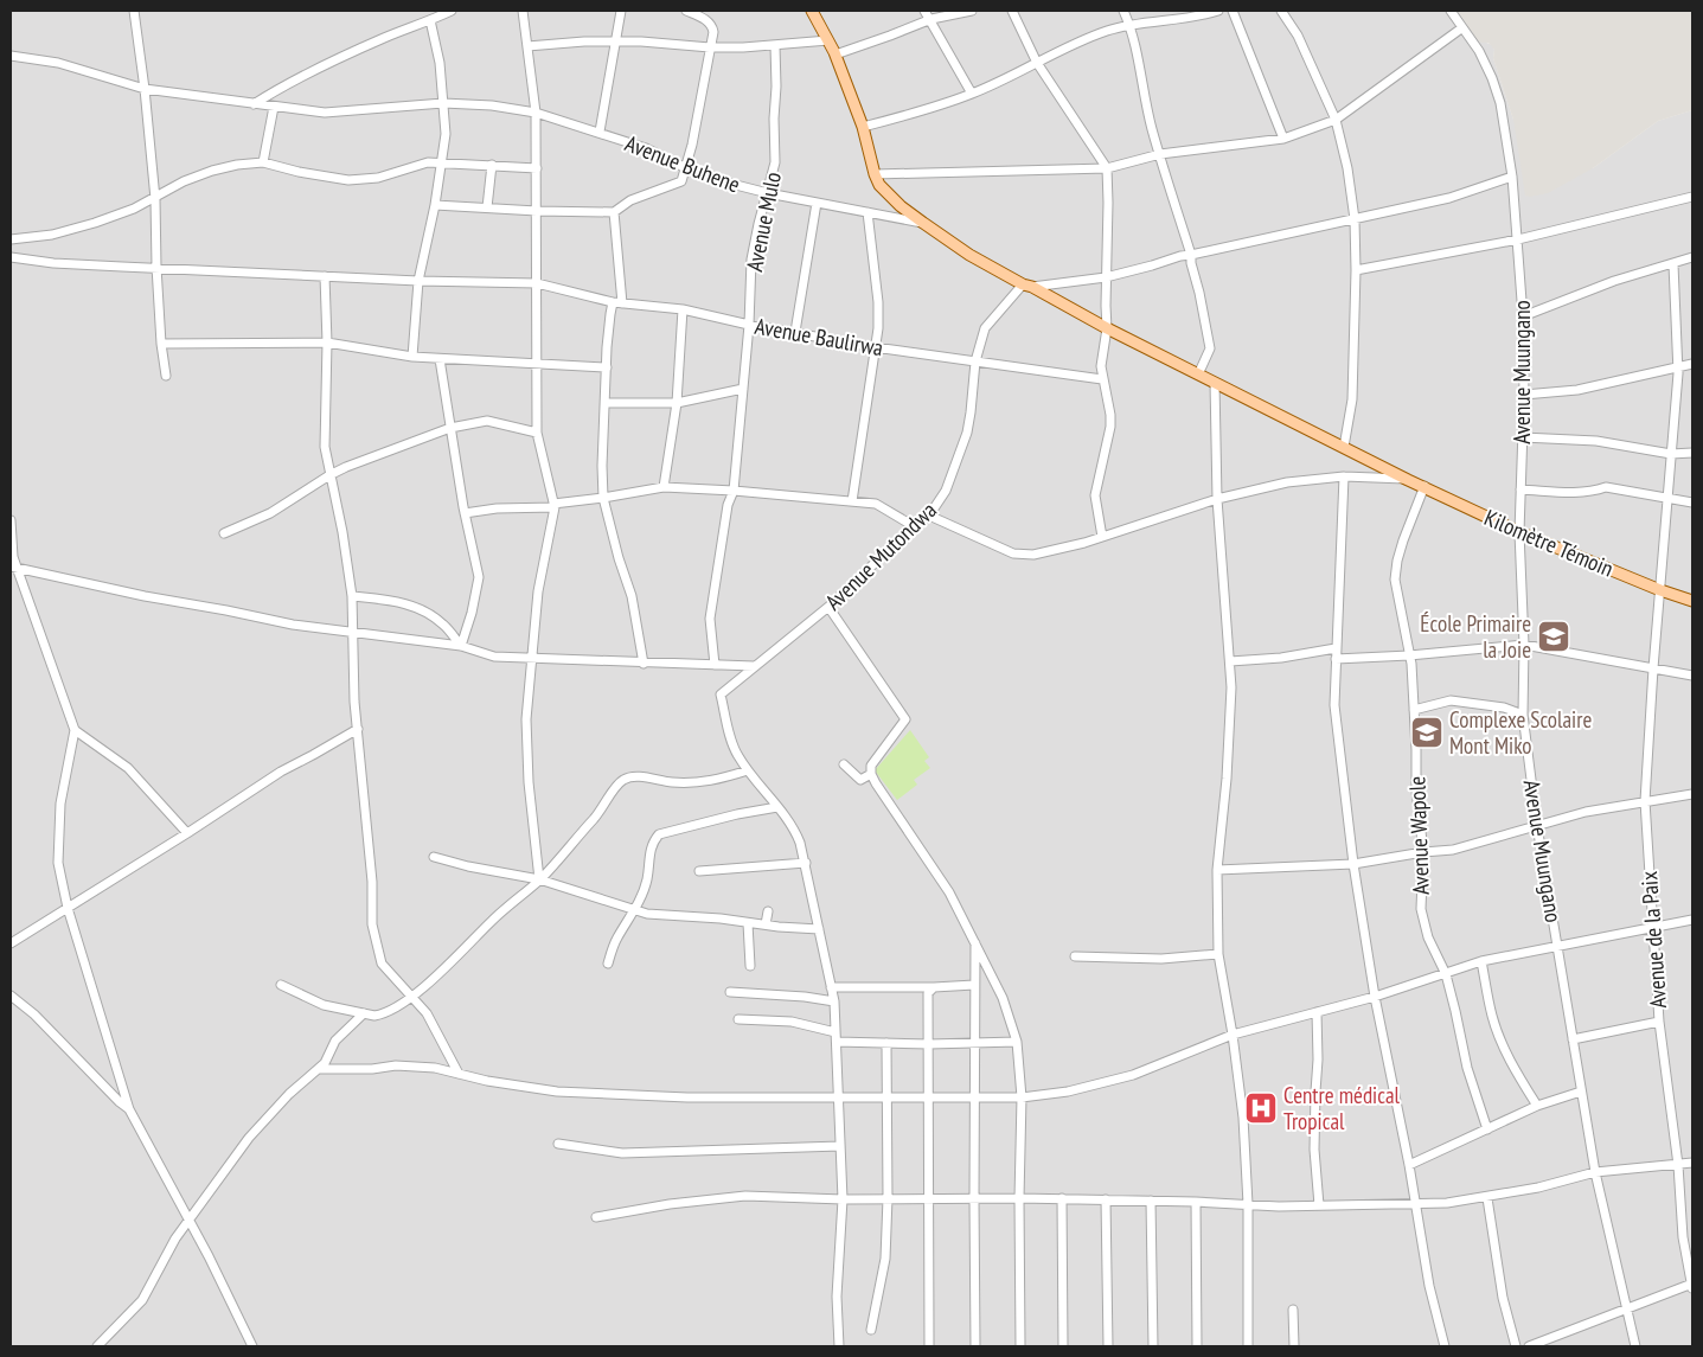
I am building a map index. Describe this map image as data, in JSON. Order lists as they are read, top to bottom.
{
  "streets": {
    "main road": ["Kilomètre Témoin"],
    "street": [
      "Avenue Buhene",
      "Avenue Mulo",
      "Avenue Baulirwa",
      "Avenue Muungano",
      "Avenue Mutondwa",
      "Avenue Wapole",
      "Avenue de la Paix"
    ]
  },
  "crossings": [
    ["Avenue Buhene", "Avenue Mulo"],
    ["Avenue Buhene", "Kilomètre Témoin"],
    ["Avenue Mulo", "Avenue Baulirwa"],
    ["Avenue Baulirwa", "Avenue Mutondwa"],
    ["Avenue Muungano", "Kilomètre Témoin"],
    ["Kilomètre Témoin", "Avenue Mutondwa"],
    ["Kilomètre Témoin", "Avenue Wapole"],
    ["Kilomètre Témoin", "Avenue de la Paix"]
  ],
  "places": {
    "school or university": ["École Primaire la Joie", "Complexe Scolaire Mont Miko"],
    "hospital": ["Centre médical Tropical"]
  }
}
